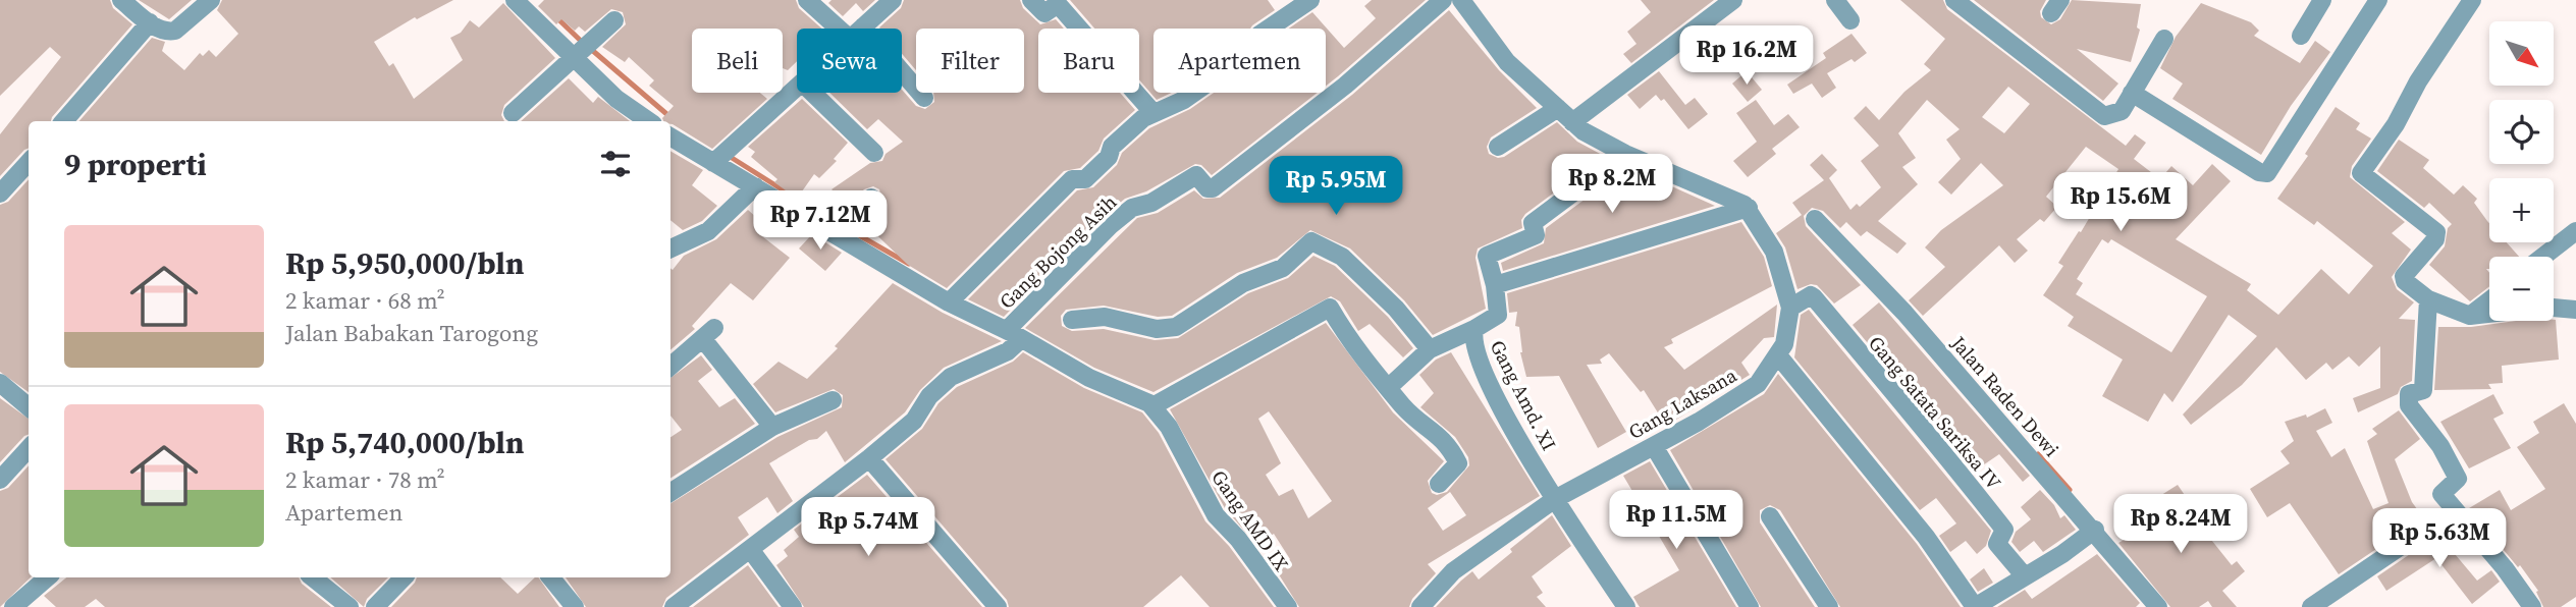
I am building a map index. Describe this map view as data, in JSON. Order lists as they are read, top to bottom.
{
  "streets": {
    "street": [
      "Gang Bojong Asih",
      "Gang Amd. XI",
      "Jalan Raden Dewi",
      "Gang Laksana",
      "Gang Satata Sariksa IV",
      "Gang AMD IX"
    ]
  },
  "crossings": [
    ["Gang Bojong Asih", "Gang AMD IX"],
    ["Gang Amd. XI", "Gang Laksana"],
    ["Gang Laksana", "Gang Satata Sariksa IV"]
  ],
  "north": "bottom right",
  "page": {
    "map_buttons": ["+", "−"],
    "price": [
      "Rp 16.2M",
      "Rp 8.2M",
      "Rp 5.95M",
      "Rp 15.6M",
      "Rp 7.12M",
      "Rp 11.5M",
      "Rp 8.24M",
      "Rp 5.74M",
      "Rp 5.63M"
    ],
    "chip": [
      "Beli",
      "Sewa",
      "Filter",
      "Baru",
      "Apartemen"
    ],
    "heading": "9 properti",
    "list": [
      {
        "name": "Rp 5,950,000/bln",
        "note": "2 kamar · 68 m² · Jalan Babakan Tarogong"
      },
      {
        "name": "Rp 5,740,000/bln",
        "note": "2 kamar · 78 m² · Apartemen"
      }
    ]
  }
}
